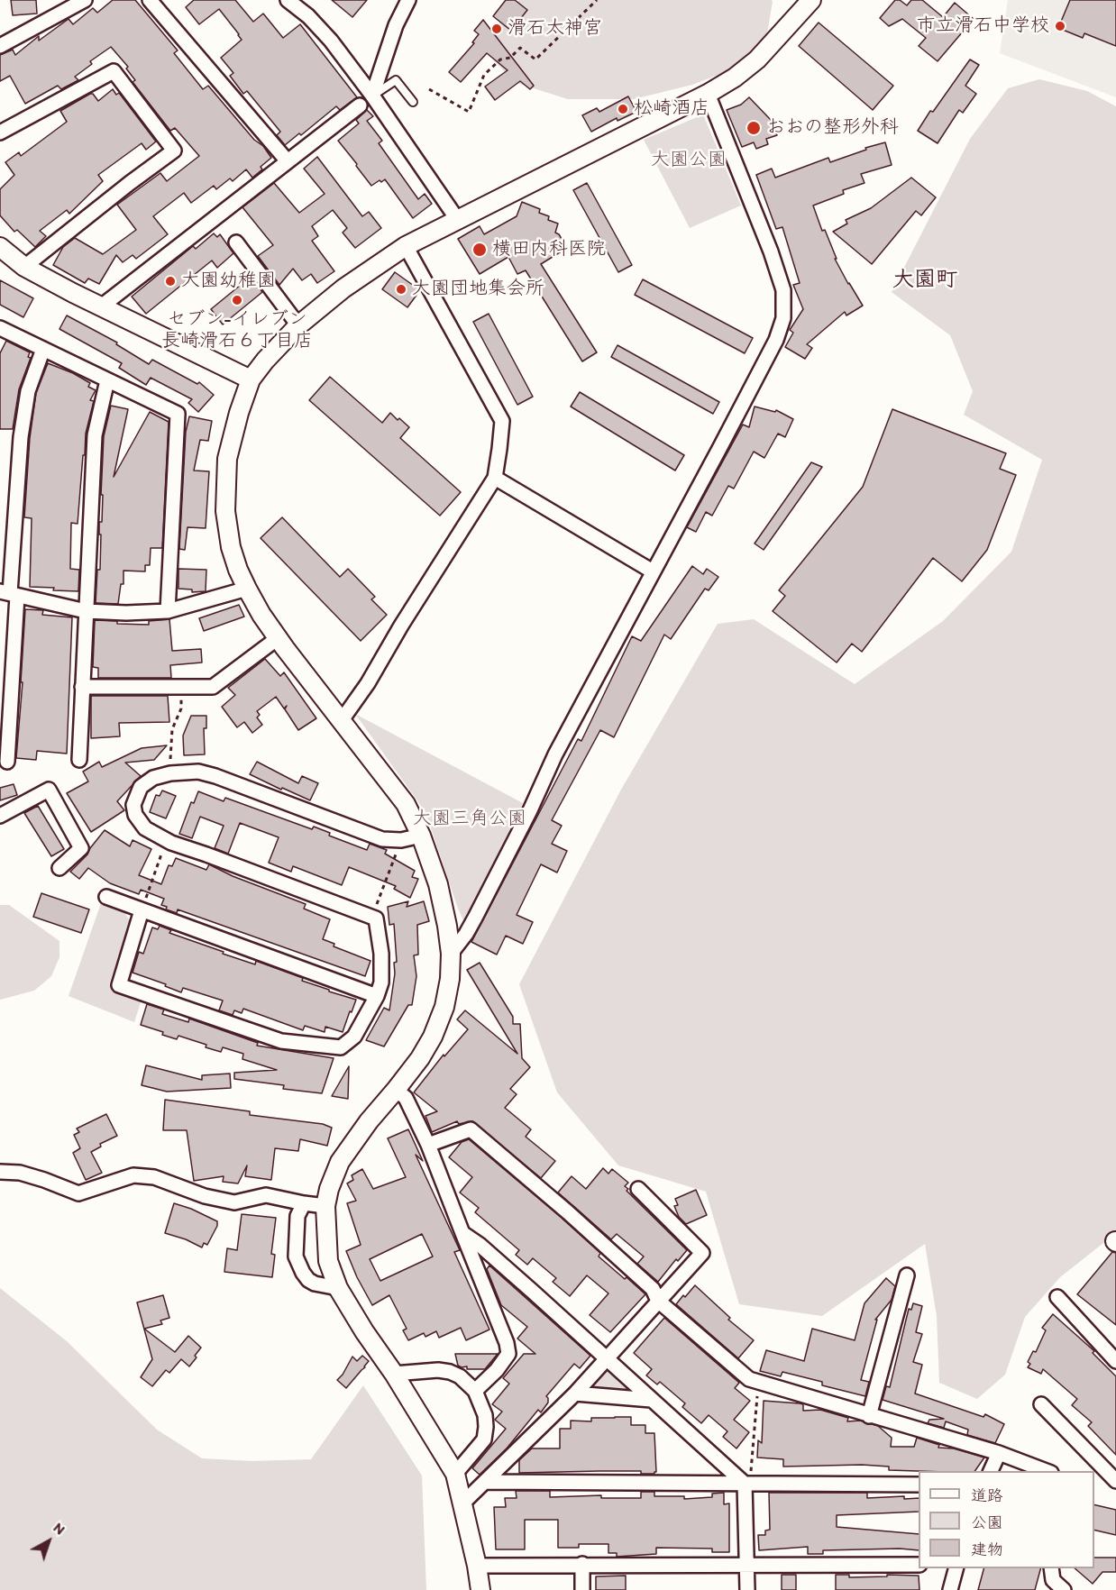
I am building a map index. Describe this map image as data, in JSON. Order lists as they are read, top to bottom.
{
  "districts": ["大園町"],
  "parks": ["大園公園", "大園三角公園"],
  "places": [
    "市立滑石中学校",
    "滑石太神宮",
    "松崎酒店",
    "おおの整形外科",
    "横田内科医院",
    "大園幼稚園",
    "大園団地集会所",
    "セブン-イレブン 長崎滑石６丁目店"
  ],
  "legend": ["道路", "公園", "建物"],
  "north": "top right"
}
